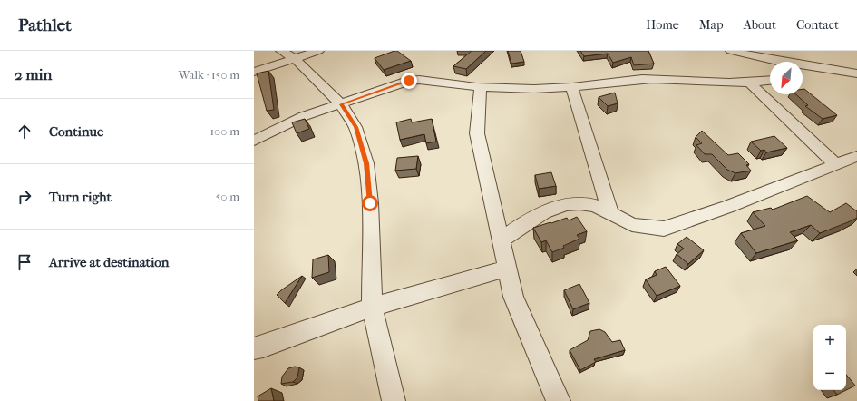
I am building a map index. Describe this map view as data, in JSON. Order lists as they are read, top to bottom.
{
  "north": "bottom left",
  "page": {
    "header": "Pathlet",
    "nav": [
      "Home",
      "Map",
      "About",
      "Contact"
    ],
    "heading": ["2 min", "Walk · 150 m"],
    "list": [
      ["Continue", "100 m"],
      ["Turn right", "50 m"],
      "Arrive at destination"
    ],
    "map_buttons": ["+", "−"]
  }
}
